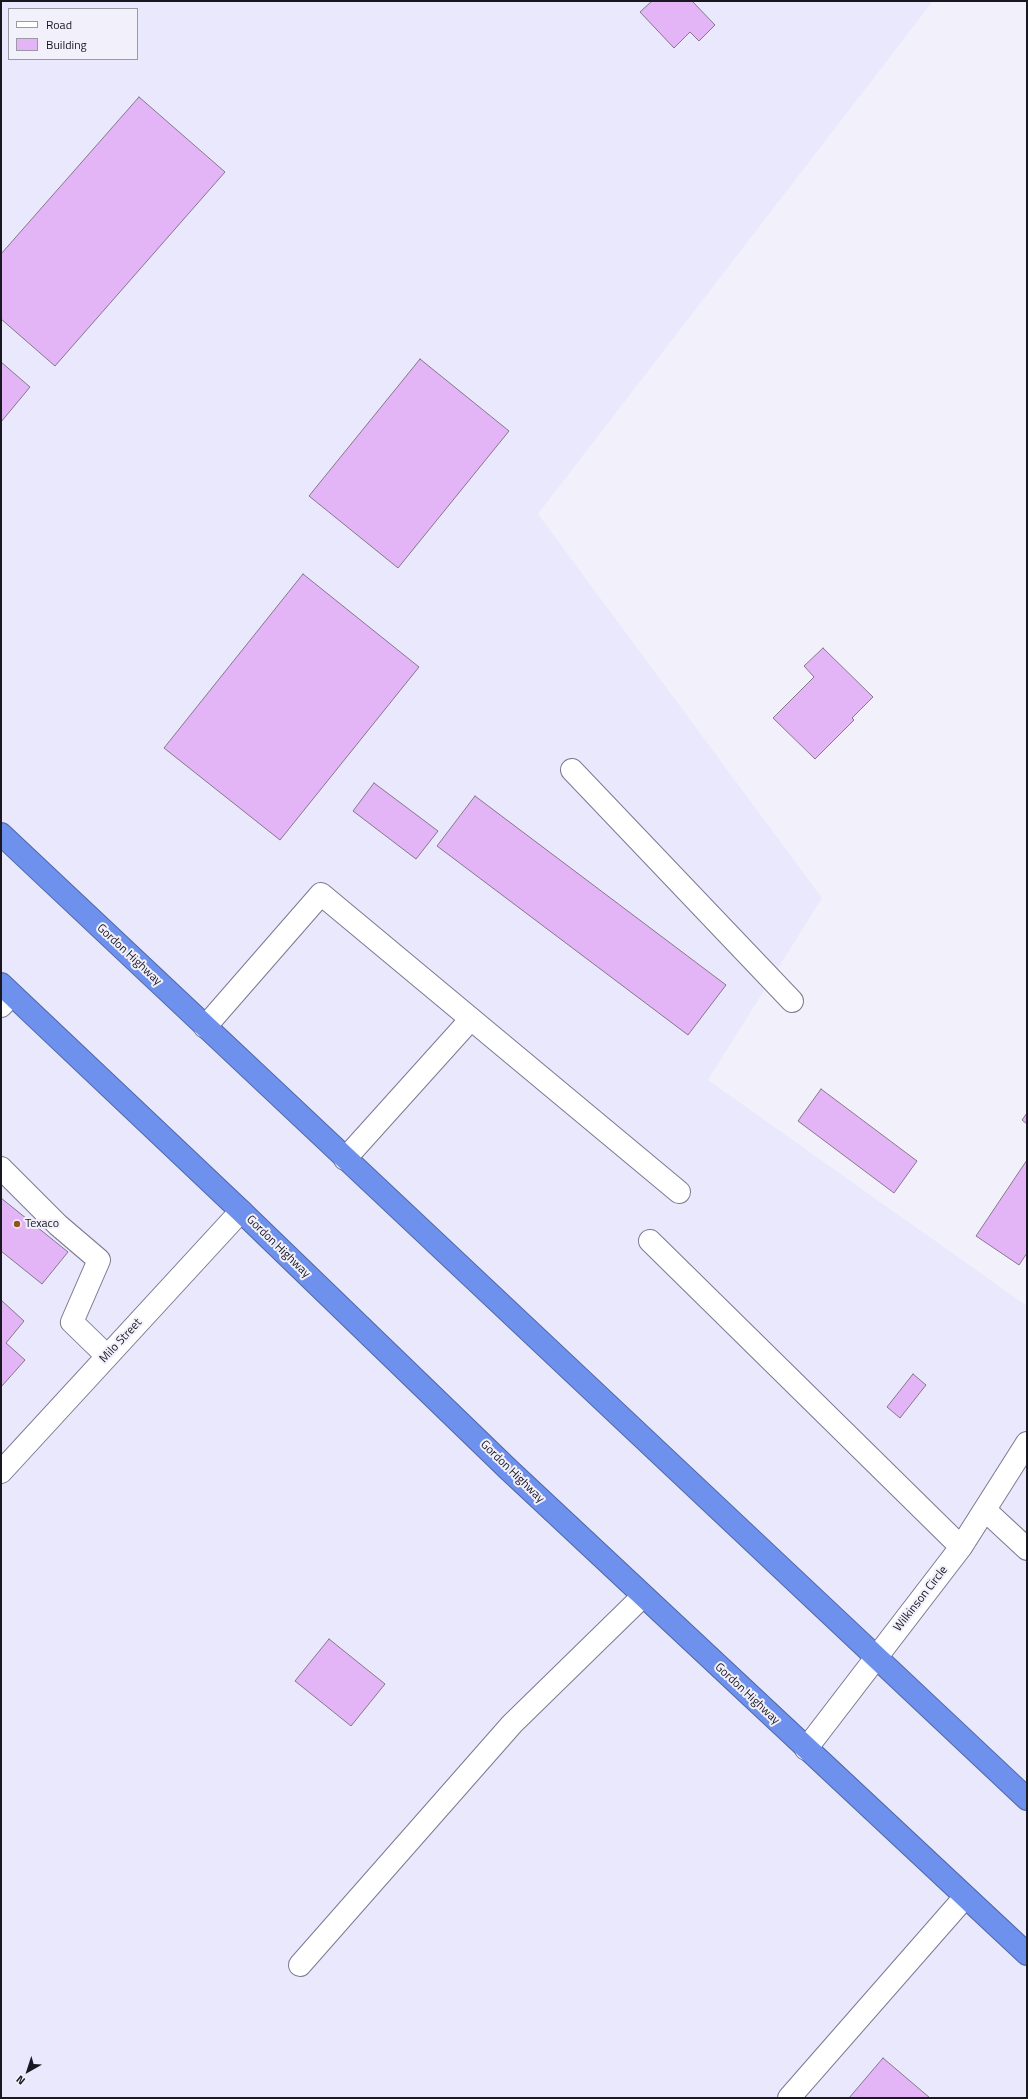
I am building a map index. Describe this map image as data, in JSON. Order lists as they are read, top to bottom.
{
  "streets": {
    "highway": ["Gordon Highway"],
    "street": ["Milo Street", "Wilkinson Circle"]
  },
  "crossings": [
    ["Gordon Highway", "Milo Street"],
    ["Gordon Highway", "Wilkinson Circle"]
  ],
  "places": ["Texaco"],
  "legend": ["Road", "Building"],
  "north": "bottom left"
}
